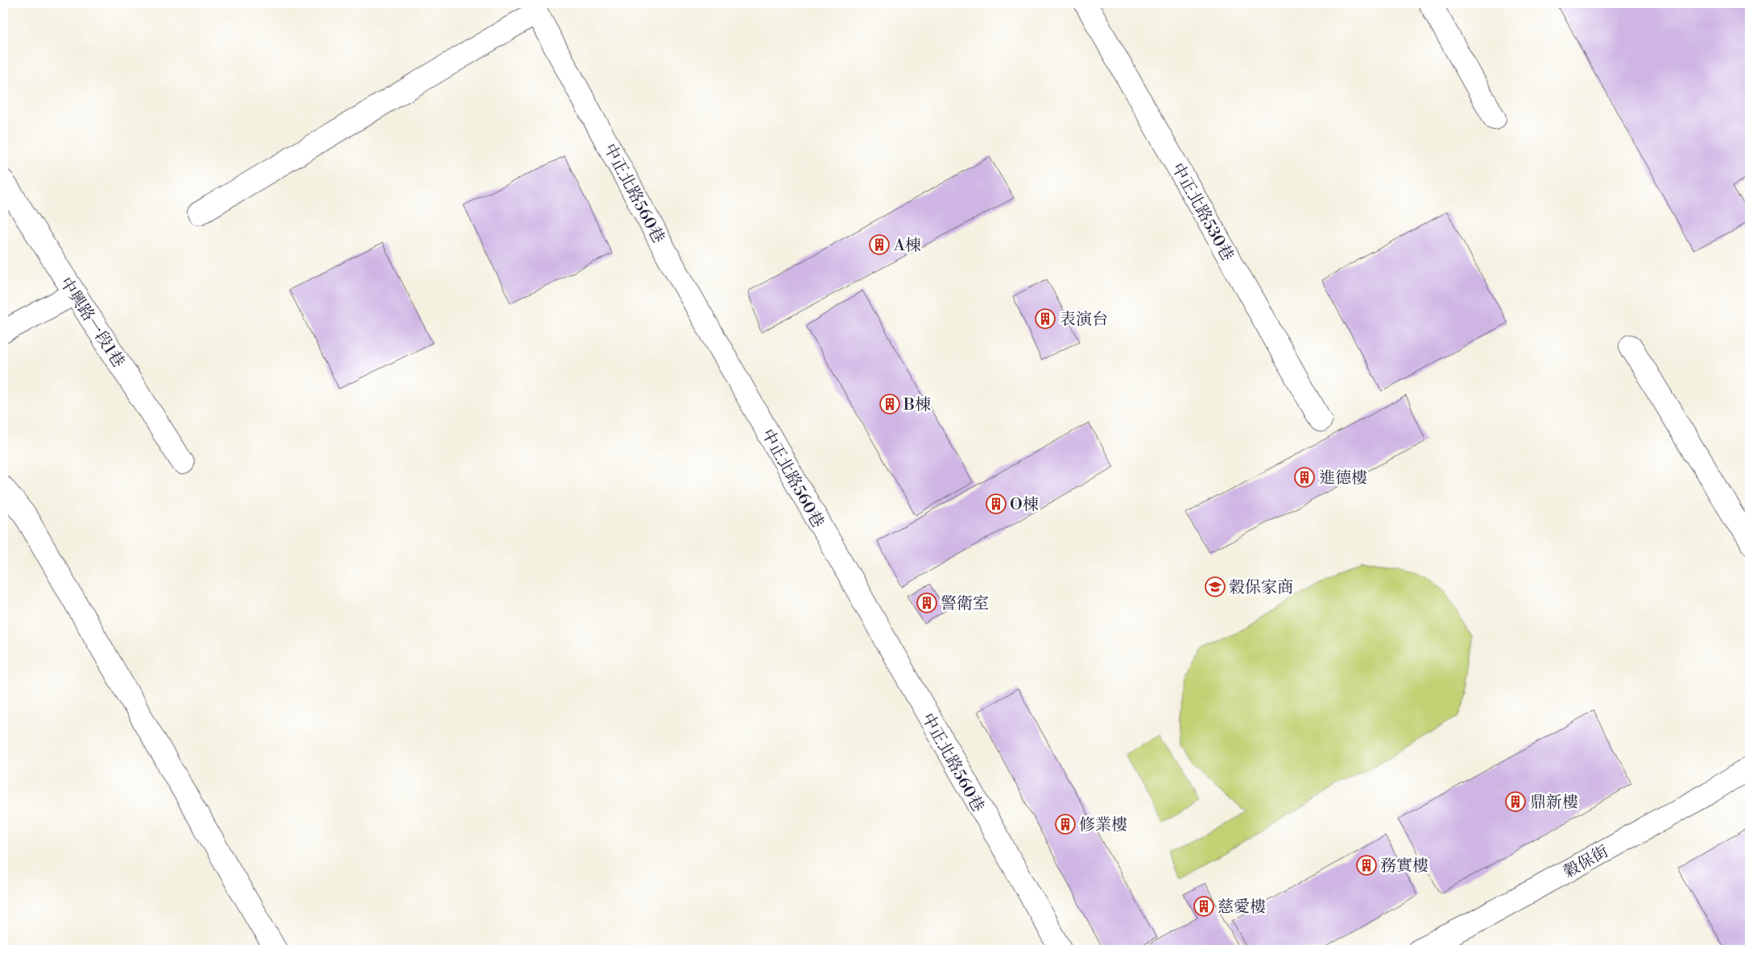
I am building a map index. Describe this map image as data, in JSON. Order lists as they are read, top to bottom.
{
  "streets": {
    "street": [
      "中正北路560巷",
      "中正北路530巷",
      "中興路一段1巷",
      "穀保街"
    ]
  },
  "places": {
    "building": [
      "A棟",
      "表演台",
      "B棟",
      "進德樓",
      "O棟",
      "警衛室",
      "鼎新樓",
      "修業樓",
      "務實樓",
      "慈愛樓"
    ],
    "school or university": ["穀保家商"]
  }
}
